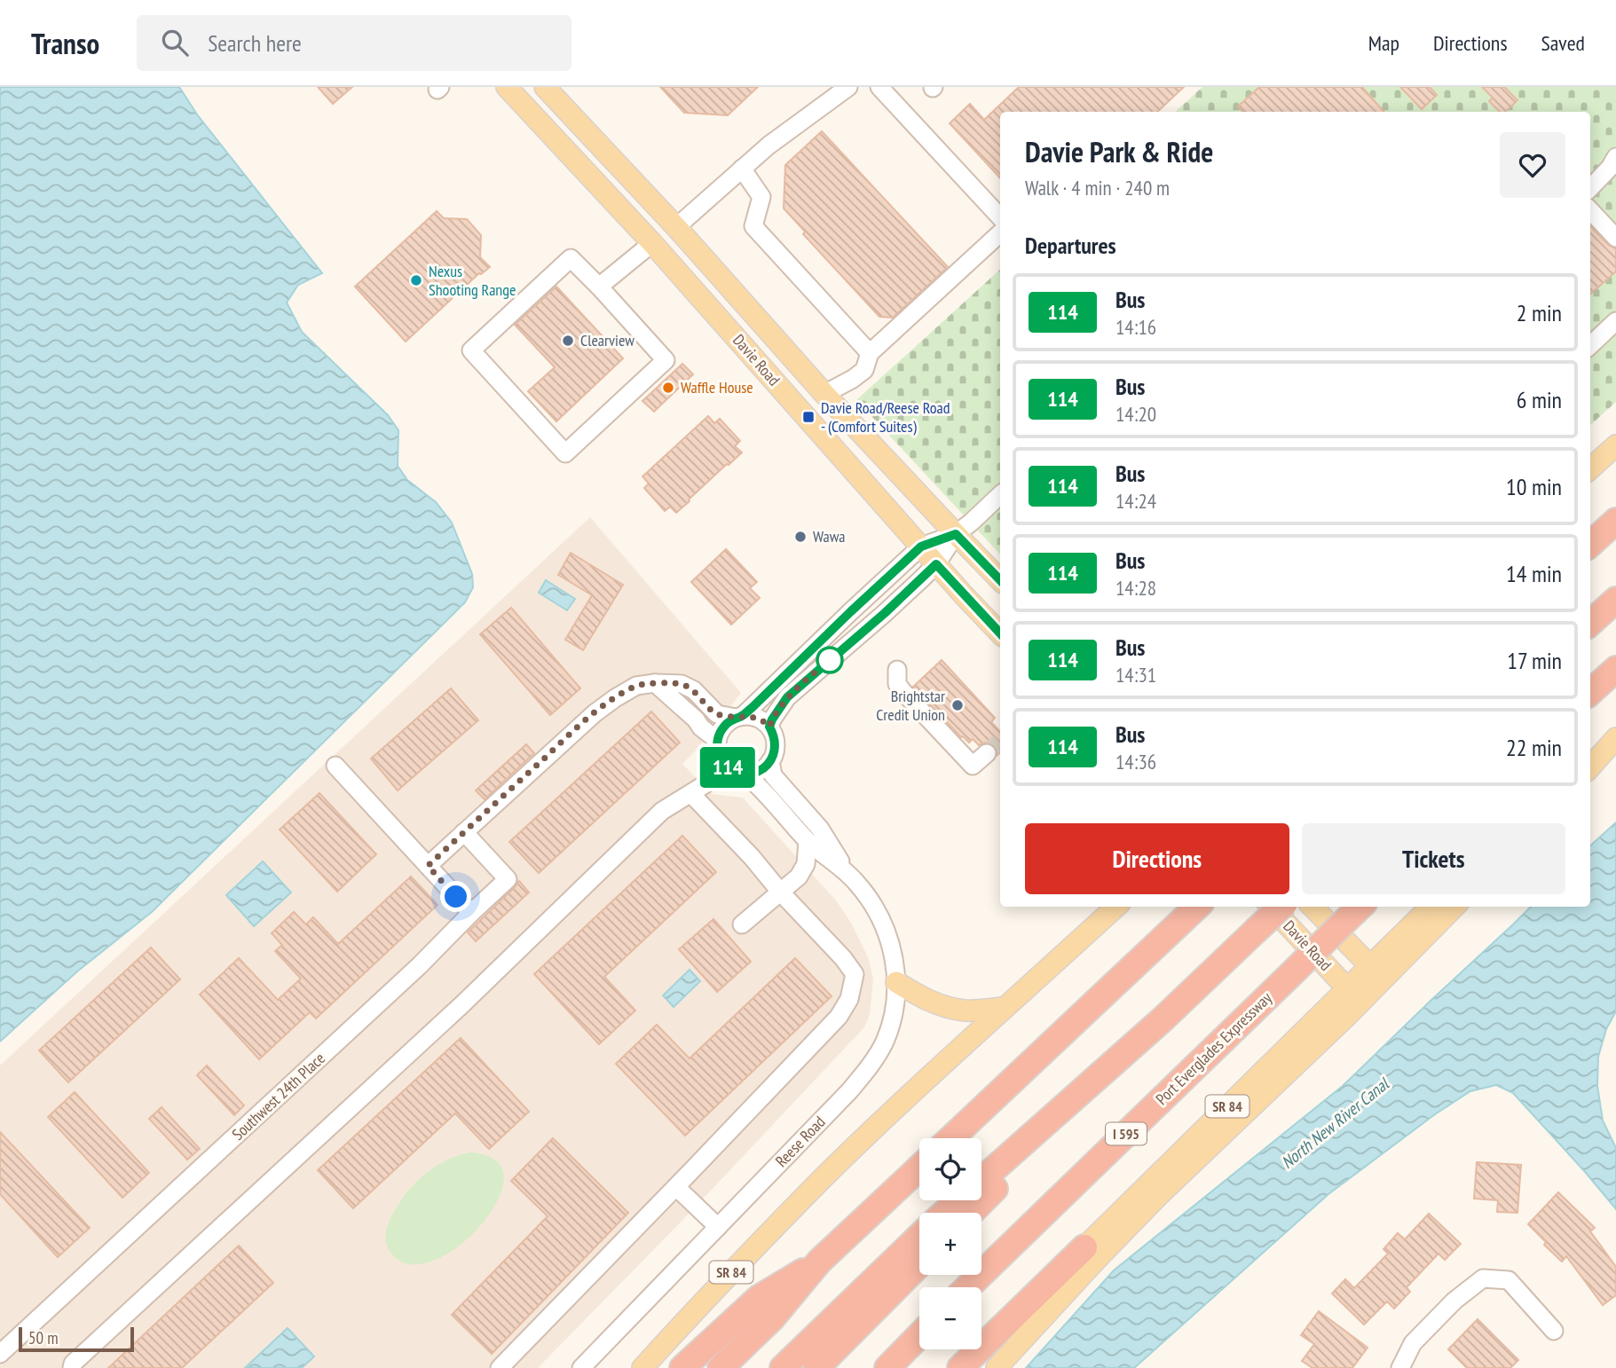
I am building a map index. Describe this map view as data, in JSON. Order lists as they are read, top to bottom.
{
  "streets": {
    "highway": ["Port Everglades Expressway", "I 595"],
    "main road": ["Davie Road", "SR 84"],
    "street": ["Southwest 24th Place", "Reese Road"]
  },
  "crossings": [
    ["Davie Road", "SR 84"]
  ],
  "water": ["North New River Canal"],
  "places": {
    "other": [
      "Nexus Shooting Range",
      "Clearview",
      "Waffle House",
      "Wawa",
      "Brightstar Credit Union"
    ],
    "transit": ["Davie Road/Reese Road - (Comfort Suites)"]
  },
  "lines": ["bus line 114"],
  "scale_bar": "50 m",
  "page": {
    "header": "Transo",
    "search": "Search here",
    "nav": ["Map", "Directions", "Saved"],
    "on_map": "114",
    "heading": [
      ["Davie Park & Ride", "Walk · 4 min · 240 m"],
      "Departures"
    ],
    "list": [
      {
        "mark": "114",
        "name": "Bus",
        "note": "14:16",
        "value": "2 min"
      },
      {
        "mark": "114",
        "name": "Bus",
        "note": "14:20",
        "value": "6 min"
      },
      {
        "mark": "114",
        "name": "Bus",
        "note": "14:24",
        "value": "10 min"
      },
      {
        "mark": "114",
        "name": "Bus",
        "note": "14:28",
        "value": "14 min"
      },
      {
        "mark": "114",
        "name": "Bus",
        "note": "14:31",
        "value": "17 min"
      },
      {
        "mark": "114",
        "name": "Bus",
        "note": "14:36",
        "value": "22 min"
      }
    ],
    "buttons": ["Directions", "Tickets"],
    "map_buttons": ["+", "−"],
    "scale": "50 m"
  }
}
